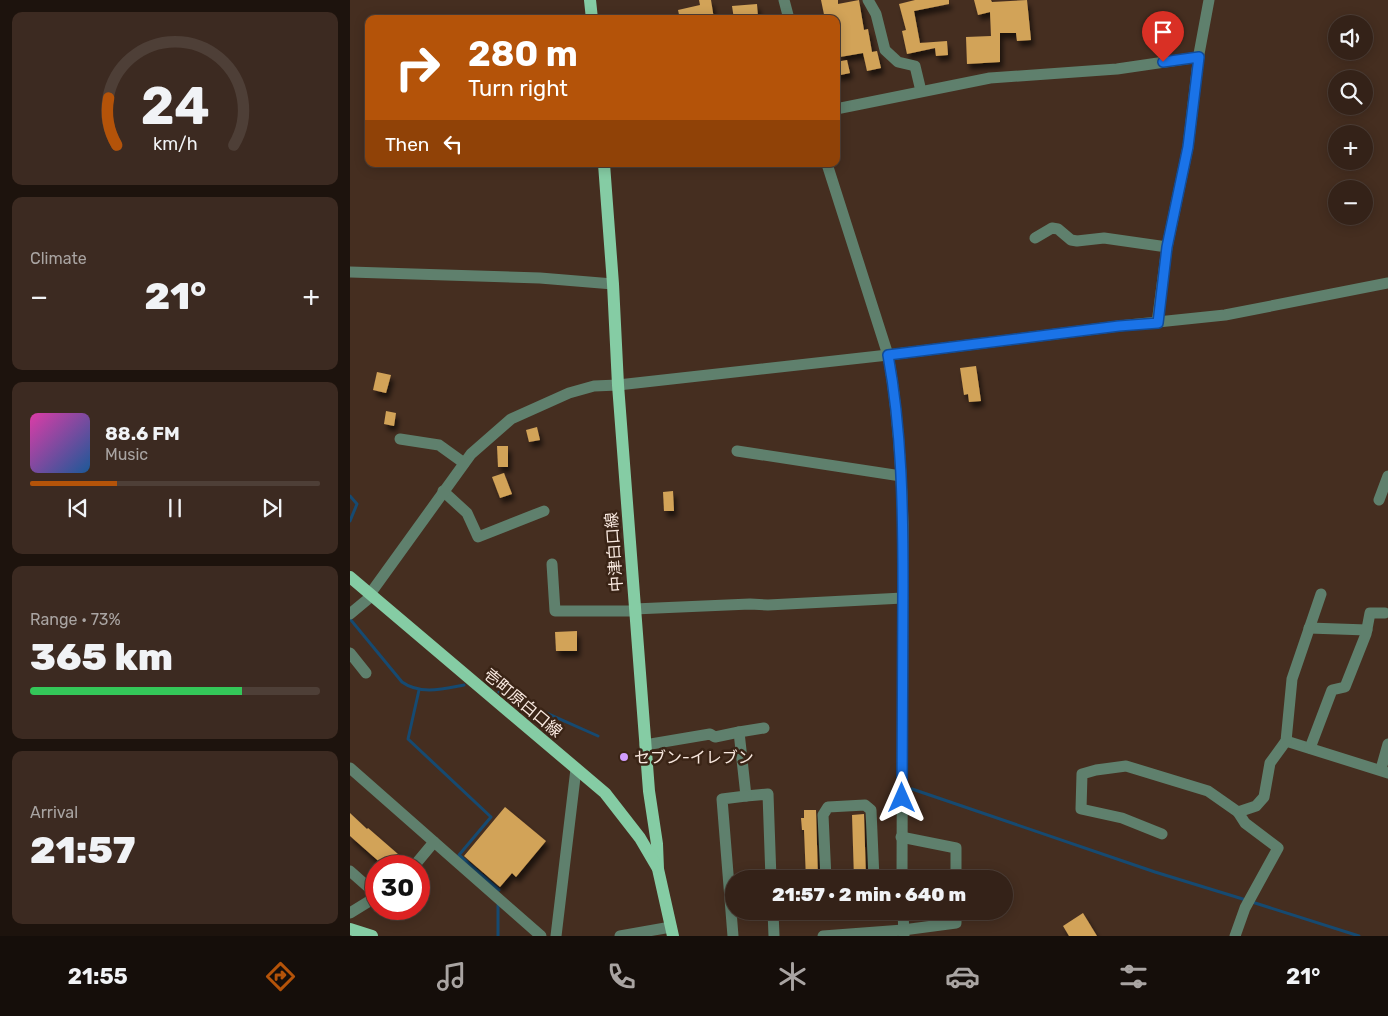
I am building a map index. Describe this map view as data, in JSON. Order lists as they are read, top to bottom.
{
  "streets": {
    "main road": ["中津白口線", "壱町原白口線"]
  },
  "crossings": [
    ["中津白口線", "壱町原白口線"]
  ],
  "places": ["セブン-イレブン"],
  "page": {
    "map_buttons": ["+", "−"],
    "turn": ["280 m", "Turn right"],
    "then": "Then",
    "tile": [
      "Climate",
      ["Range · 73%", "365 km"],
      ["Arrival", "21:57"]
    ],
    "heat": ["−", "21°", "+"],
    "song": ["88.6 FM", "Music"],
    "limit": "30",
    "trip": "21:57 · 2 min · 640 m",
    "tabs": ["21:55", "21°"],
    "gauge": ["24", "km/h"]
  }
}
